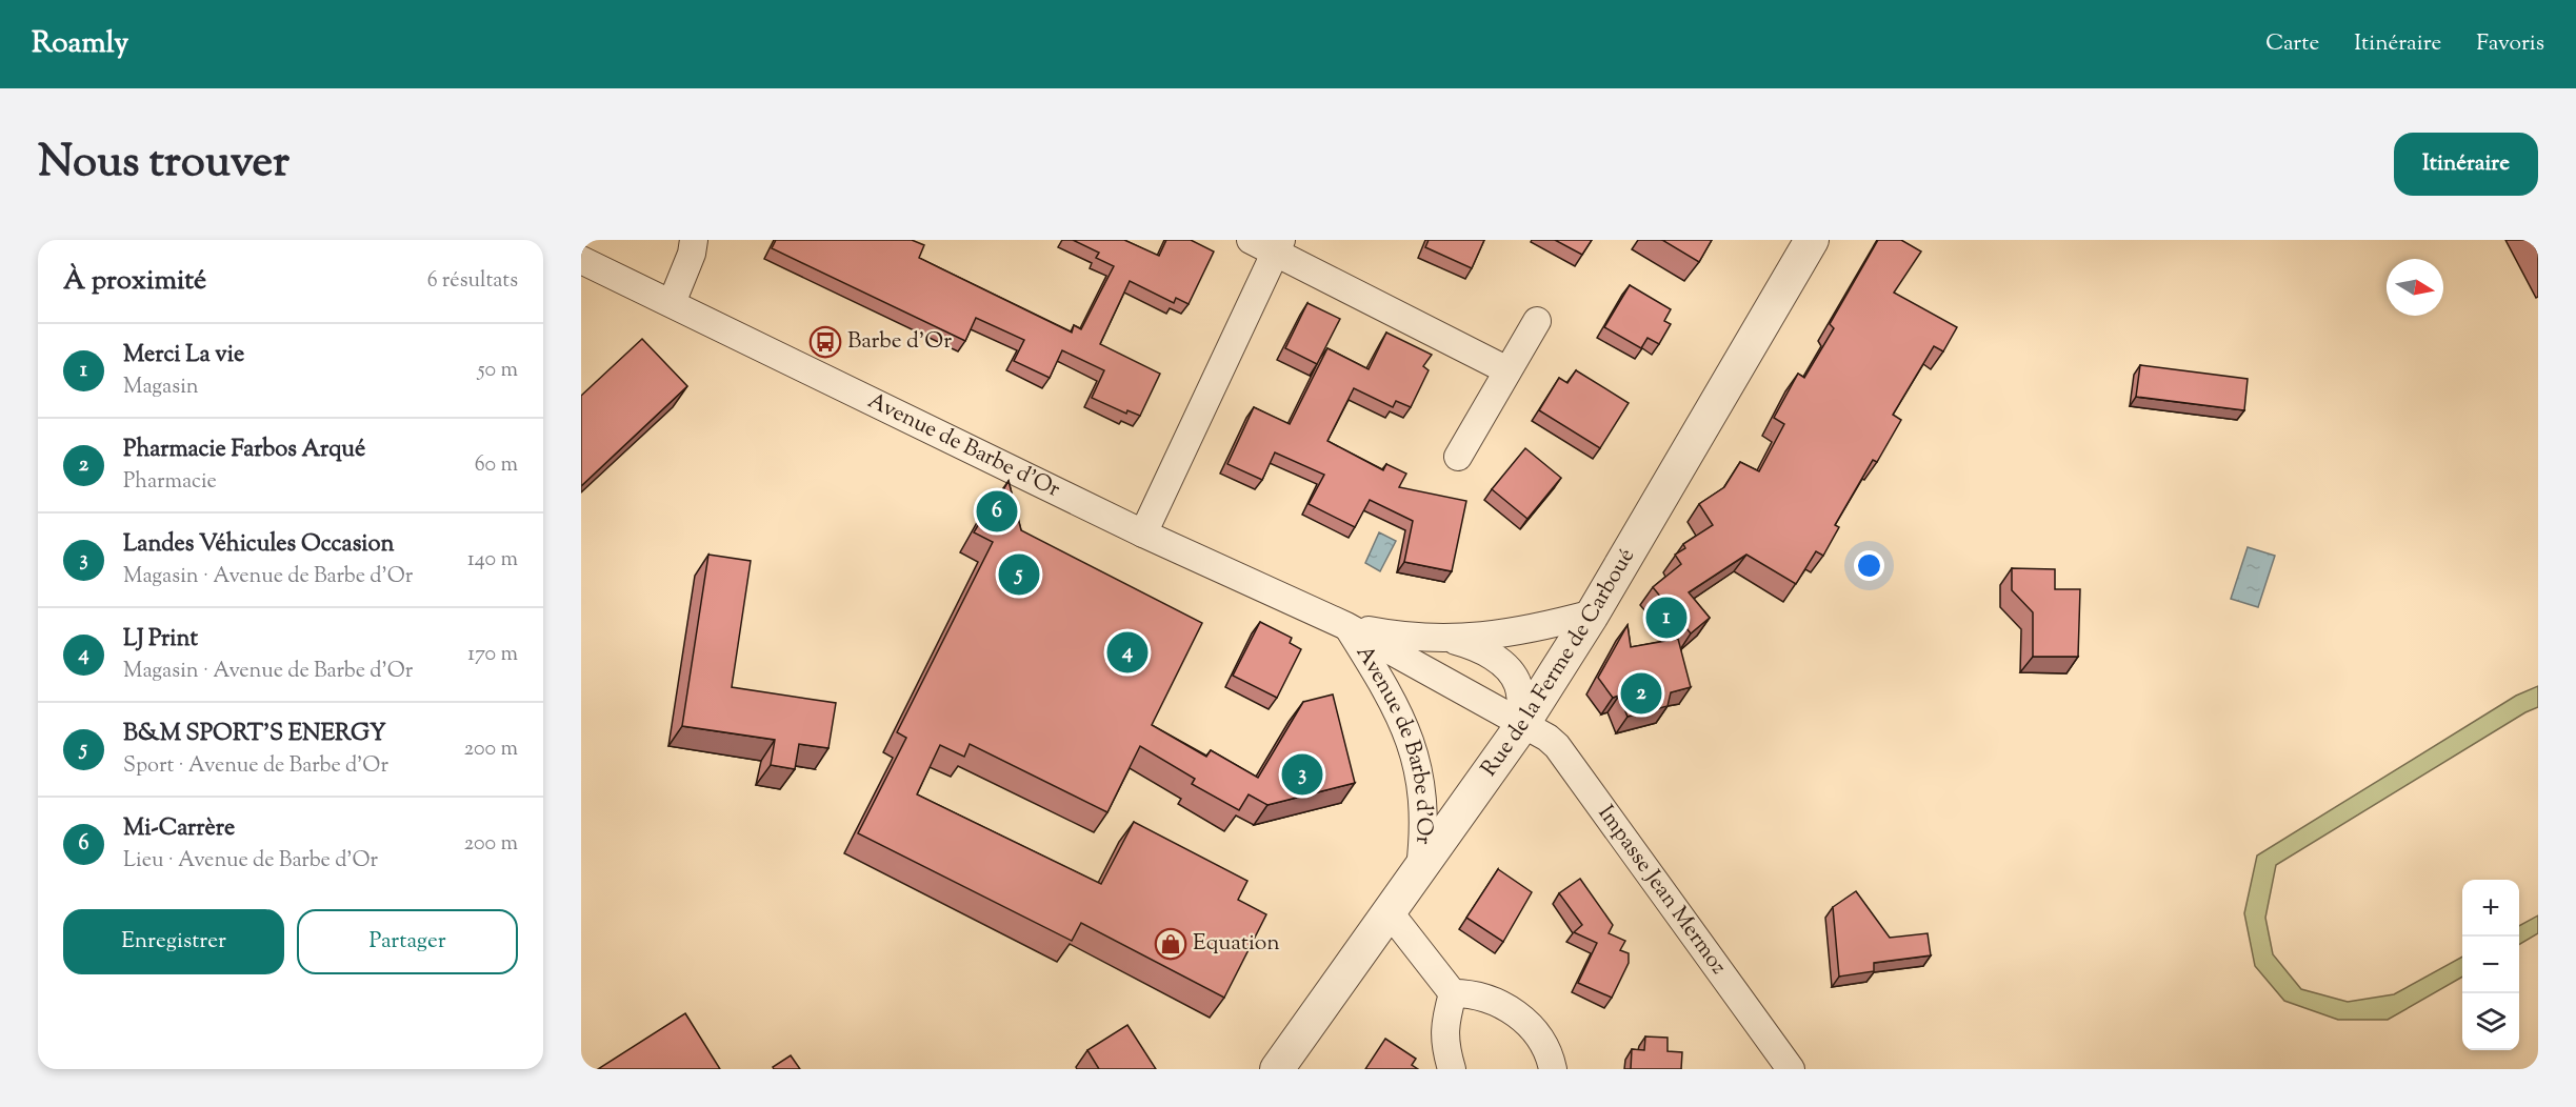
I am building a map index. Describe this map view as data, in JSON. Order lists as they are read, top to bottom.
{
  "streets": {
    "street": ["Avenue de Barbe d'Or", "Rue de la Ferme de Carboué", "Impasse Jean Mermoz"]
  },
  "crossings": [
    ["Avenue de Barbe d'Or", "Rue de la Ferme de Carboué"],
    ["Avenue de Barbe d'Or", "Impasse Jean Mermoz"],
    ["Rue de la Ferme de Carboué", "Impasse Jean Mermoz"]
  ],
  "places": {
    "bus stop": ["Barbe d'Or"],
    "shop": ["Equation"]
  },
  "north": "right",
  "page": {
    "header": "Roamly",
    "nav": ["Carte", "Itinéraire", "Favoris"],
    "title": "Nous trouver",
    "buttons": [
      "Itinéraire",
      ["Enregistrer", "Partager"]
    ],
    "heading": ["À proximité", "6 résultats"],
    "list": [
      {
        "mark": "1",
        "name": "Merci La vie",
        "note": "Magasin",
        "value": "50 m"
      },
      {
        "mark": "2",
        "name": "Pharmacie Farbos Arqué",
        "note": "Pharmacie",
        "value": "60 m"
      },
      {
        "mark": "3",
        "name": "Landes Véhicules Occasion",
        "note": "Magasin · Avenue de Barbe d'Or",
        "value": "140 m"
      },
      {
        "mark": "4",
        "name": "LJ Print",
        "note": "Magasin · Avenue de Barbe d'Or",
        "value": "170 m"
      },
      {
        "mark": "5",
        "name": "B&M SPORT'S ENERGY",
        "note": "Sport · Avenue de Barbe d'Or",
        "value": "200 m"
      },
      {
        "mark": "6",
        "name": "Mi-Carrère",
        "note": "Lieu · Avenue de Barbe d'Or",
        "value": "200 m"
      }
    ],
    "pins": [
      "6",
      "5",
      "1",
      "4",
      "2",
      "3"
    ],
    "map_buttons": ["+", "−"]
  }
}
